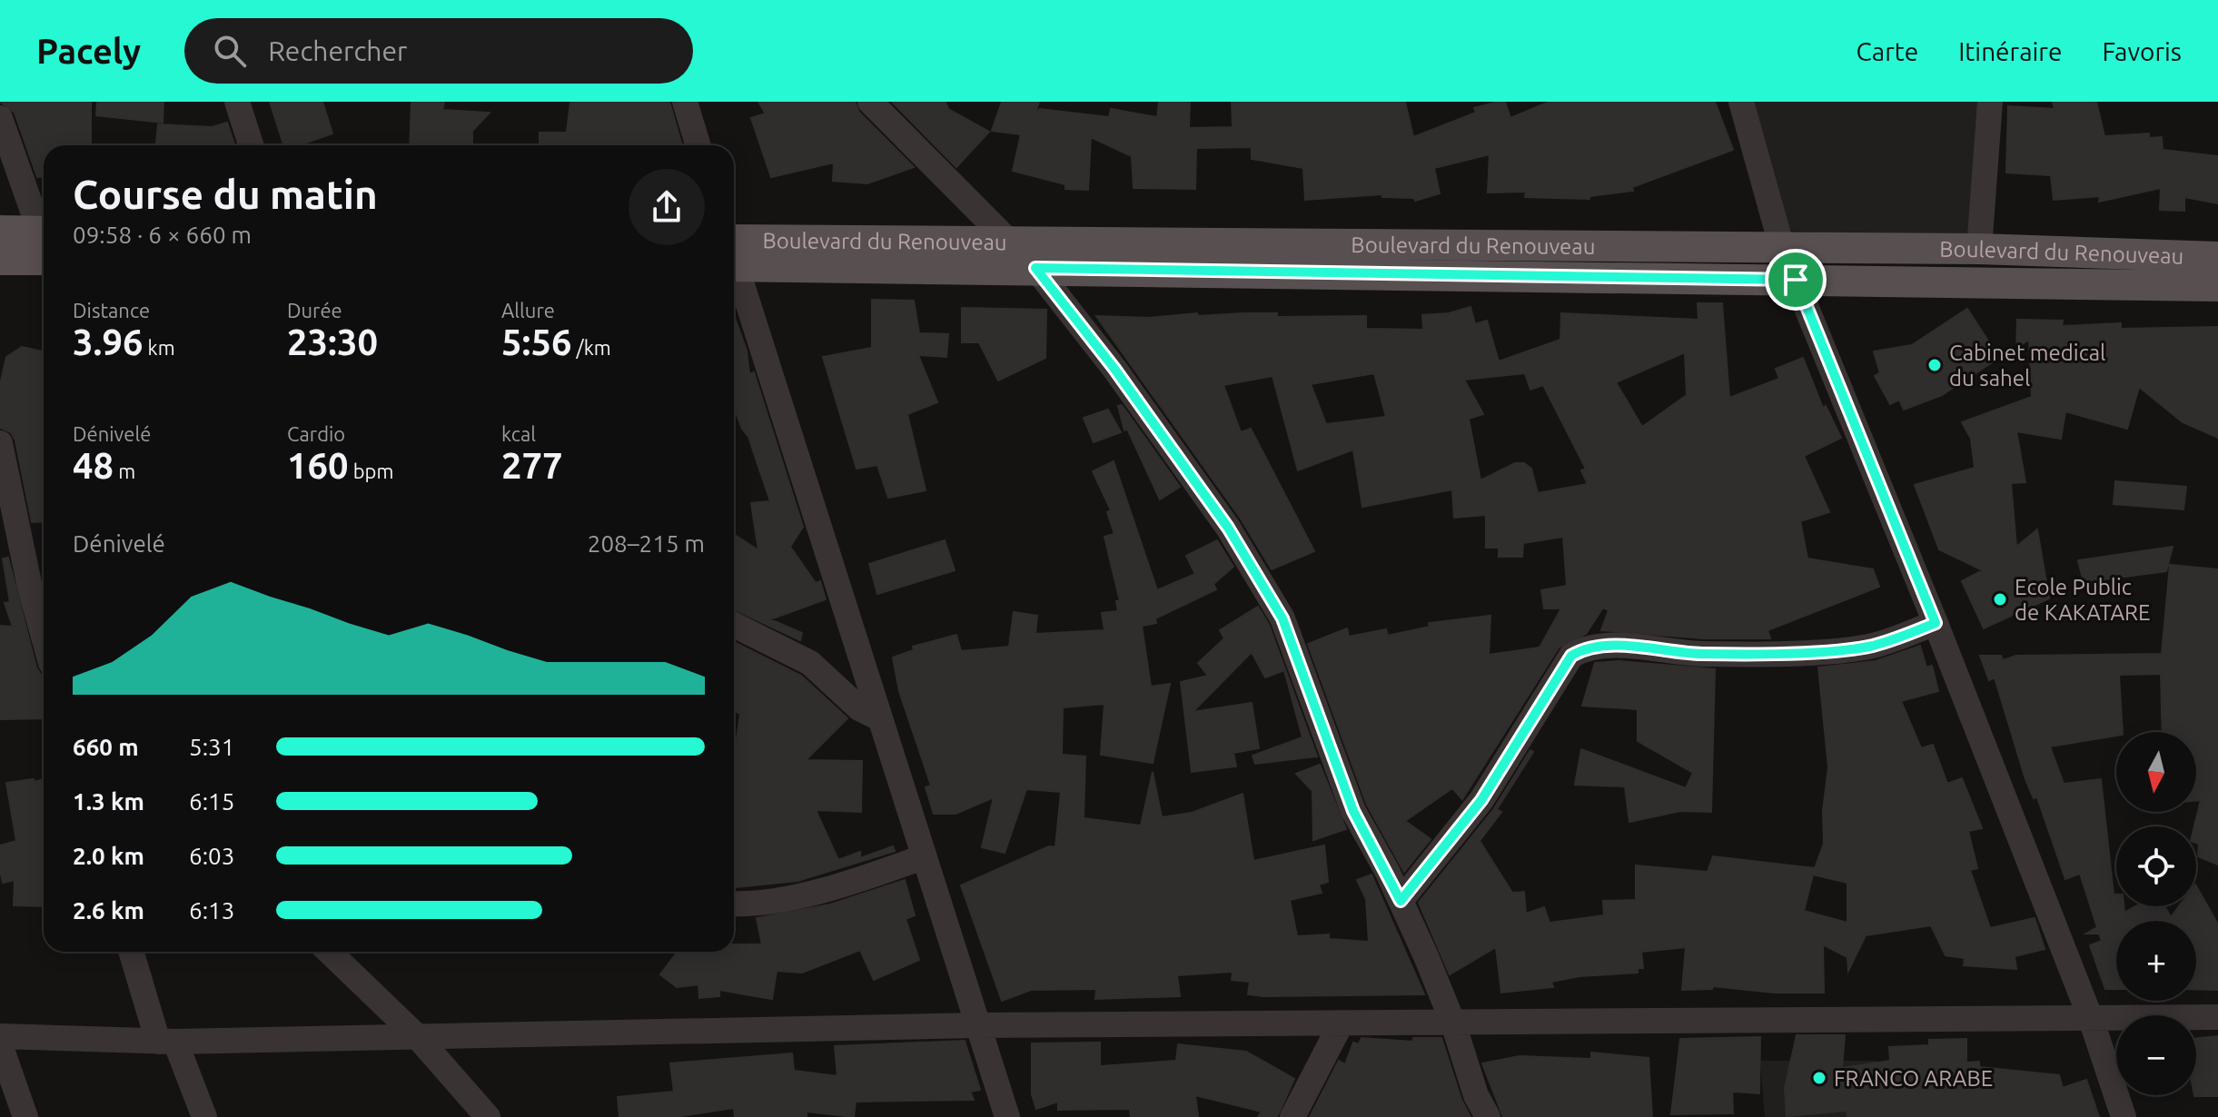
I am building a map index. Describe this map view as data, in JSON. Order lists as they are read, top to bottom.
{
  "streets": {
    "main road": ["Boulevard du Renouveau"]
  },
  "places": ["Cabinet medical du sahel", "Ecole Public de KAKATARE", "FRANCO ARABE"],
  "north": "bottom",
  "page": {
    "header": "Pacely",
    "search": "Rechercher",
    "nav": ["Carte", "Itinéraire", "Favoris"],
    "heading": ["Course du matin", "09:58 · 6 × 660 m"],
    "stats": [
      ["Distance", "3.96 km"],
      ["Durée", "23:30"],
      ["Allure", "5:56 /km"],
      ["Dénivelé", "48 m"],
      ["Cardio", "160 bpm"],
      ["kcal", "277"]
    ],
    "chart": ["Dénivelé", "208–215 m"],
    "list": [
      {
        "name": "660 m",
        "note": "5:31"
      },
      {
        "name": "1.3 km",
        "note": "6:15"
      },
      {
        "name": "2.0 km",
        "note": "6:03"
      },
      {
        "name": "2.6 km",
        "note": "6:13"
      }
    ],
    "map_buttons": ["+", "−"]
  }
}
